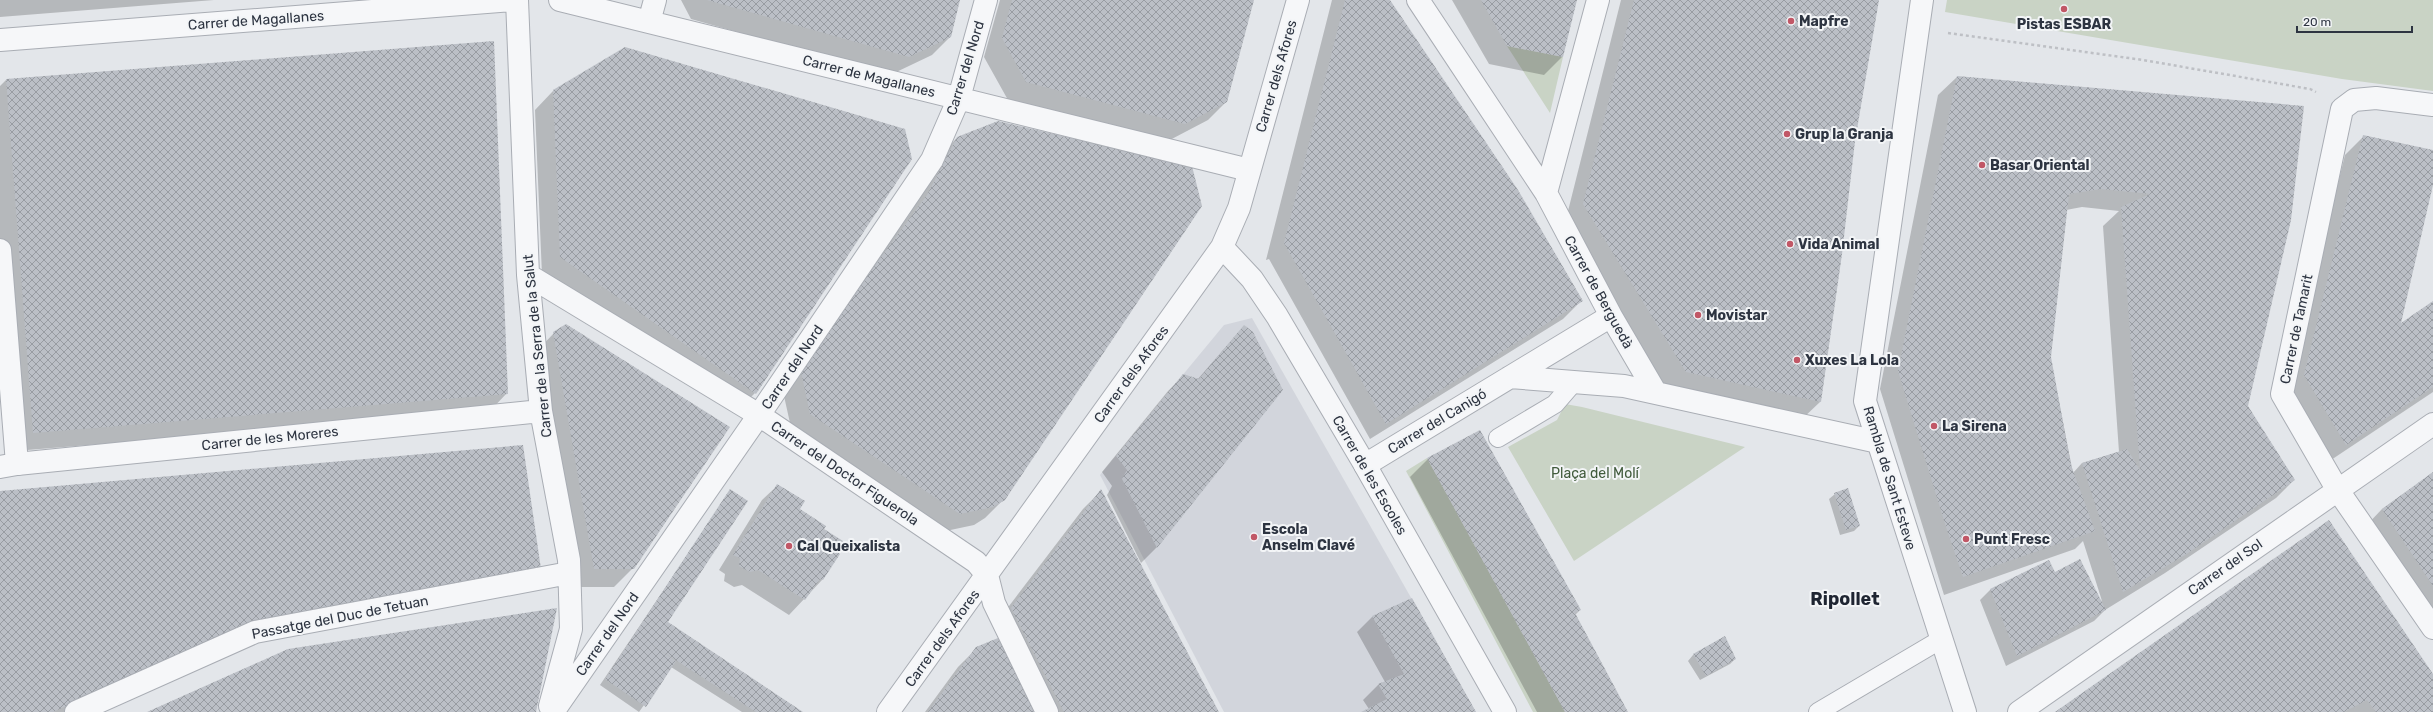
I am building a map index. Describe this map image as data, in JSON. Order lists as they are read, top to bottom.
{
  "streets": {
    "street": [
      "Carrer de Magallanes",
      "Carrer del Nord",
      "Carrer dels Afores",
      "Carrer de Berguedà",
      "Carrer de Tamarit",
      "Carrer de la Serra de la Salut",
      "Carrer del Canigó",
      "Carrer de les Moreres",
      "Carrer del Doctor Figuerola",
      "Carrer de les Escoles",
      "Rambla de Sant Esteve",
      "Carrer del Sol",
      "Passatge del Duc de Tetuan"
    ]
  },
  "crossings": [
    ["Carrer de Magallanes", "Carrer del Nord"],
    ["Carrer de Magallanes", "Carrer dels Afores"],
    ["Carrer del Nord", "Carrer del Doctor Figuerola"],
    ["Carrer dels Afores", "Carrer del Doctor Figuerola"],
    ["Carrer dels Afores", "Carrer de les Escoles"],
    ["Carrer de Berguedà", "Carrer del Canigó"],
    ["Carrer de Tamarit", "Carrer del Sol"],
    ["Carrer de la Serra de la Salut", "Carrer de les Moreres"],
    ["Carrer de la Serra de la Salut", "Carrer del Doctor Figuerola"],
    ["Carrer de la Serra de la Salut", "Passatge del Duc de Tetuan"],
    ["Carrer del Canigó", "Carrer de les Escoles"]
  ],
  "districts": ["Ripollet"],
  "parks": ["Plaça del Molí"],
  "places": [
    "Pistas ESBAR",
    "Mapfre",
    "Grup la Granja",
    "Basar Oriental",
    "Vida Animal",
    "Movistar",
    "Xuxes La Lola",
    "La Sirena",
    "Escola Anselm Clavé",
    "Punt Fresc",
    "Cal Queixalista"
  ],
  "scale_bar": "20 m"
}
